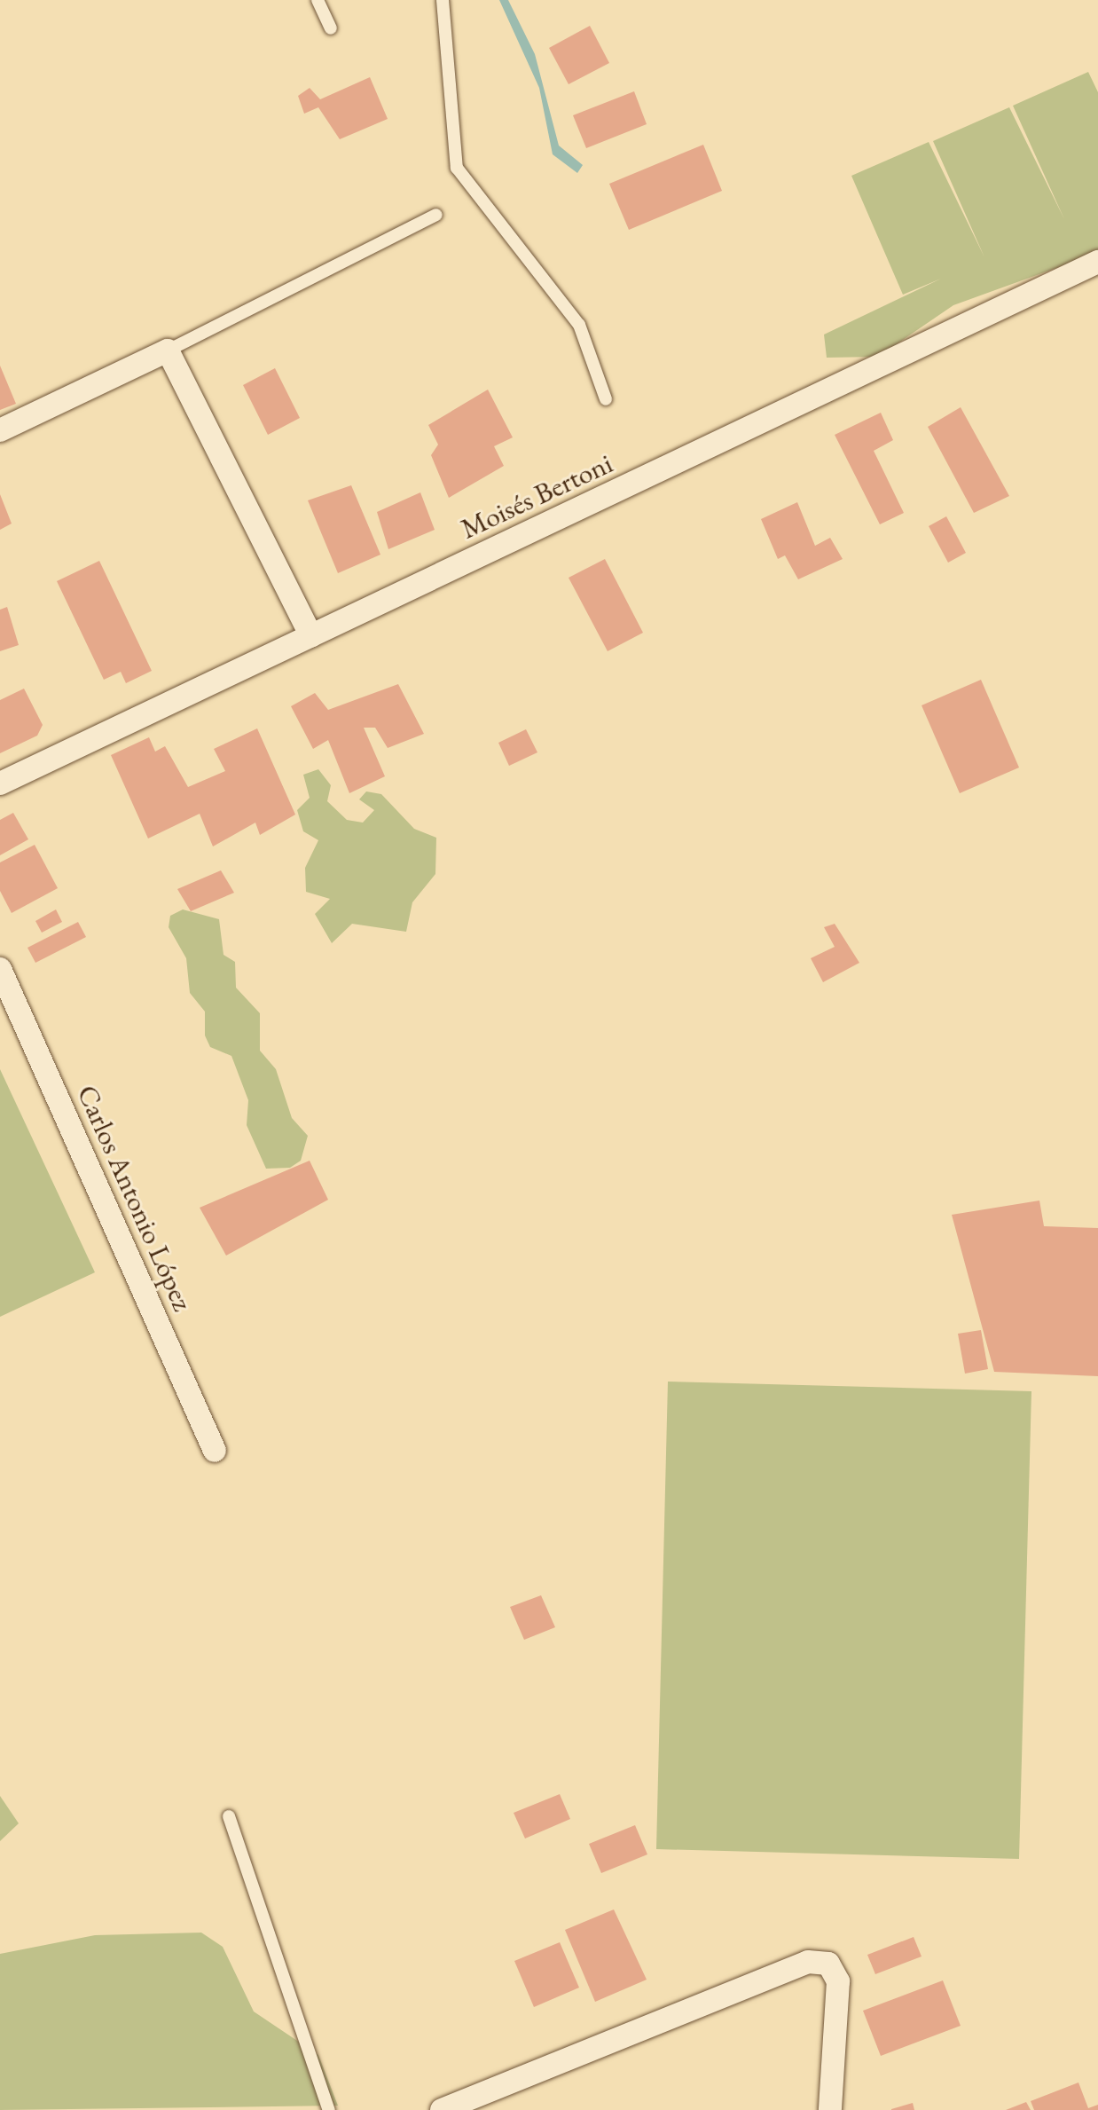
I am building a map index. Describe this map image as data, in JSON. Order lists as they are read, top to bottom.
{
  "streets": {
    "street": ["Moisés Bertoni", "Carlos Antonio López"]
  }
}
